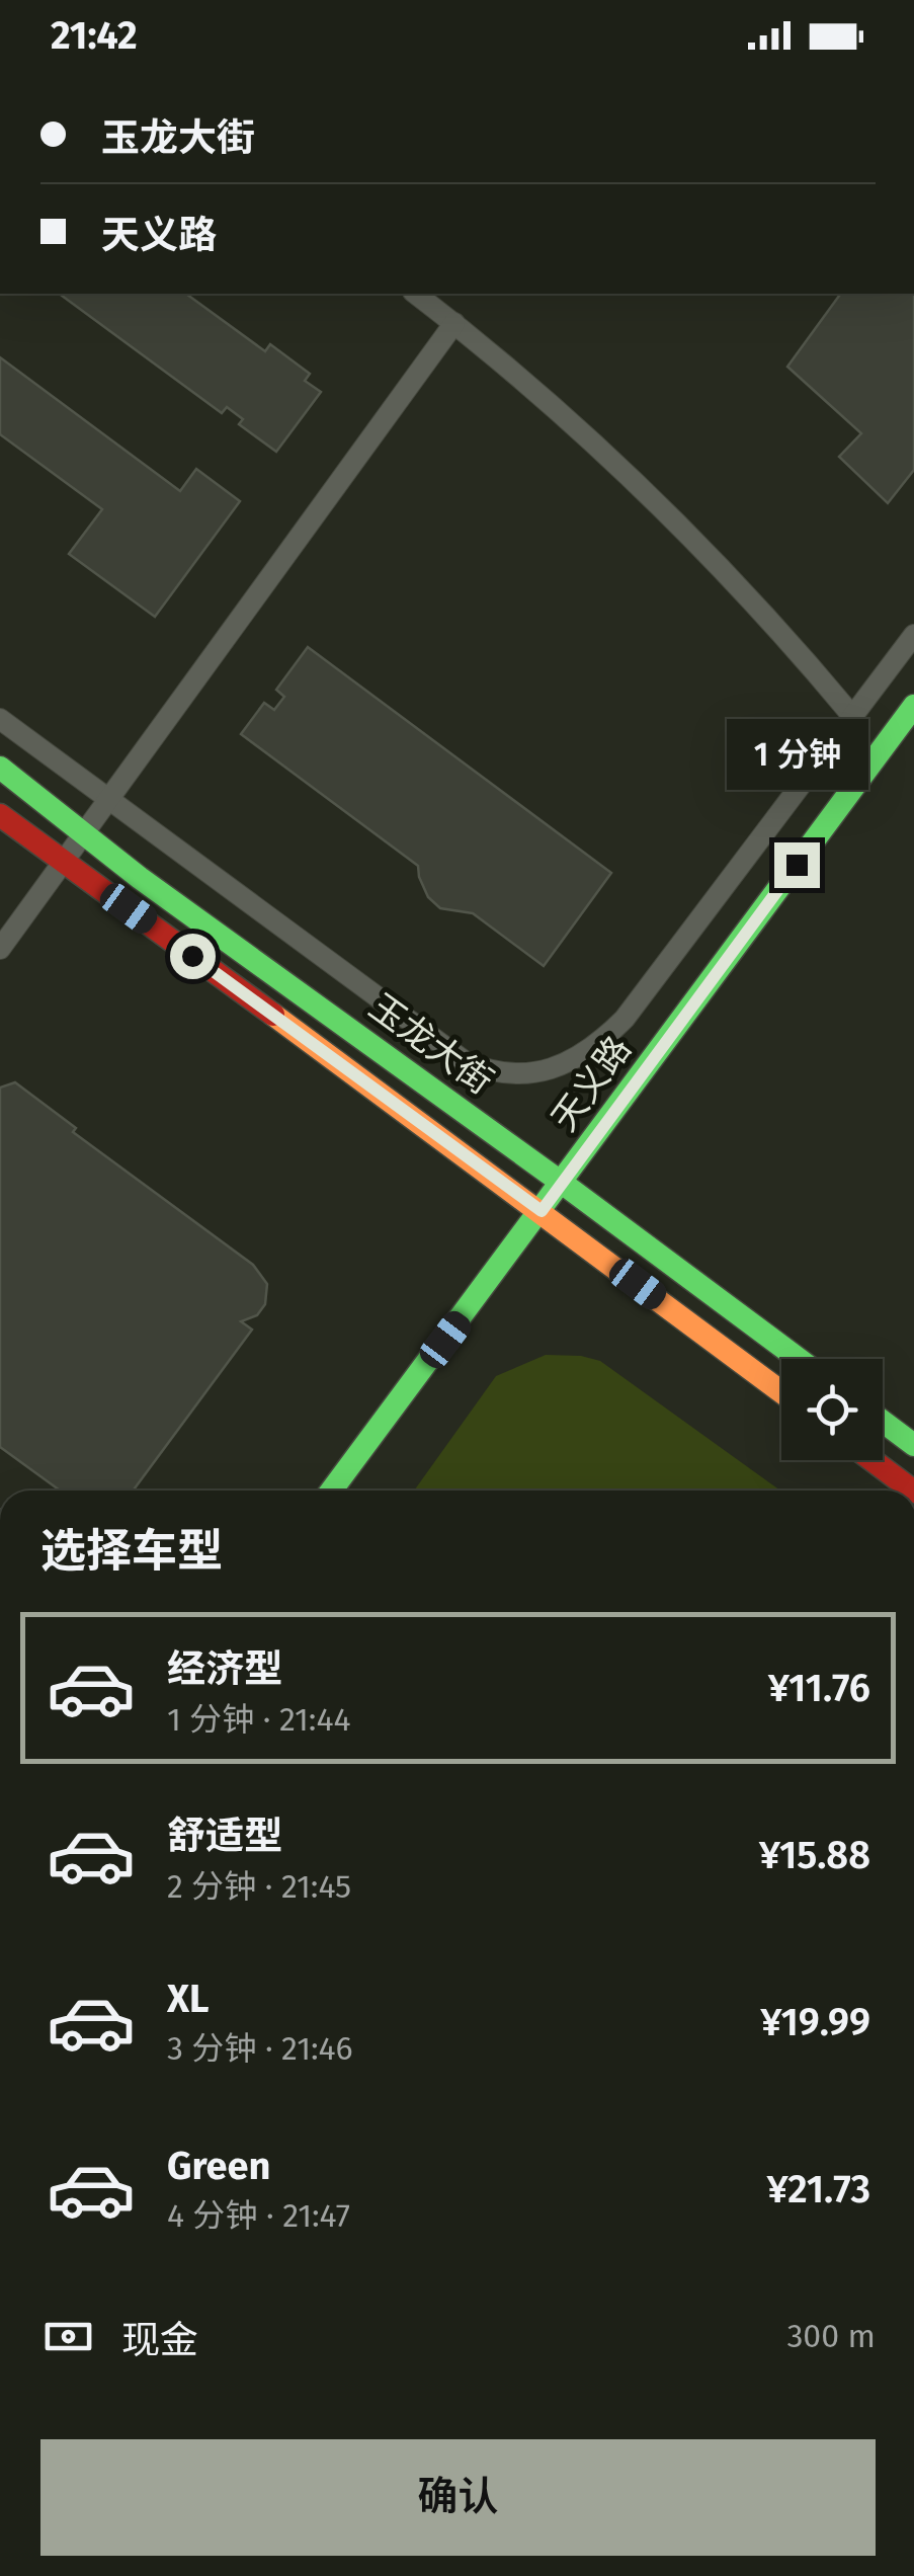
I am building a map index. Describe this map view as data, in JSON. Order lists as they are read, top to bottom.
{
  "streets": {
    "main road": ["玉龙大街", "天义路"]
  },
  "crossings": [
    ["玉龙大街", "天义路"]
  ],
  "page": {
    "status": "21:42",
    "banner": ["玉龙大街", "天义路"],
    "bubble": "1 分钟",
    "heading": "选择车型",
    "list": [
      {
        "name": "经济型",
        "note": "1 分钟 · 21:44",
        "value": "¥11.76"
      },
      {
        "name": "舒适型",
        "note": "2 分钟 · 21:45",
        "value": "¥15.88"
      },
      {
        "name": "XL",
        "note": "3 分钟 · 21:46",
        "value": "¥19.99"
      },
      {
        "name": "Green",
        "note": "4 分钟 · 21:47",
        "value": "¥21.73"
      }
    ],
    "pay": ["现金", "300 m"],
    "buttons": "确认"
  }
}
